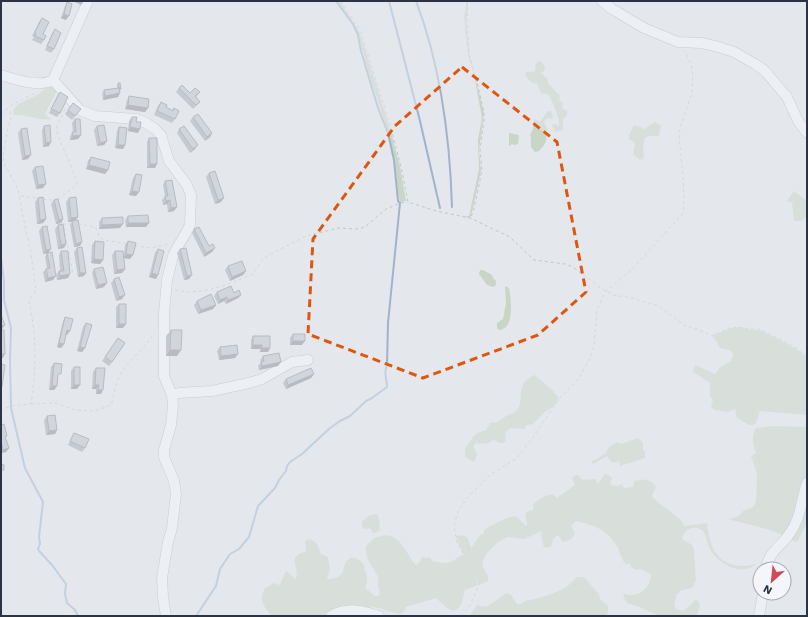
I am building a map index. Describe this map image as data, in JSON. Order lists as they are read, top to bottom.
{
  "north": "bottom left"
}
